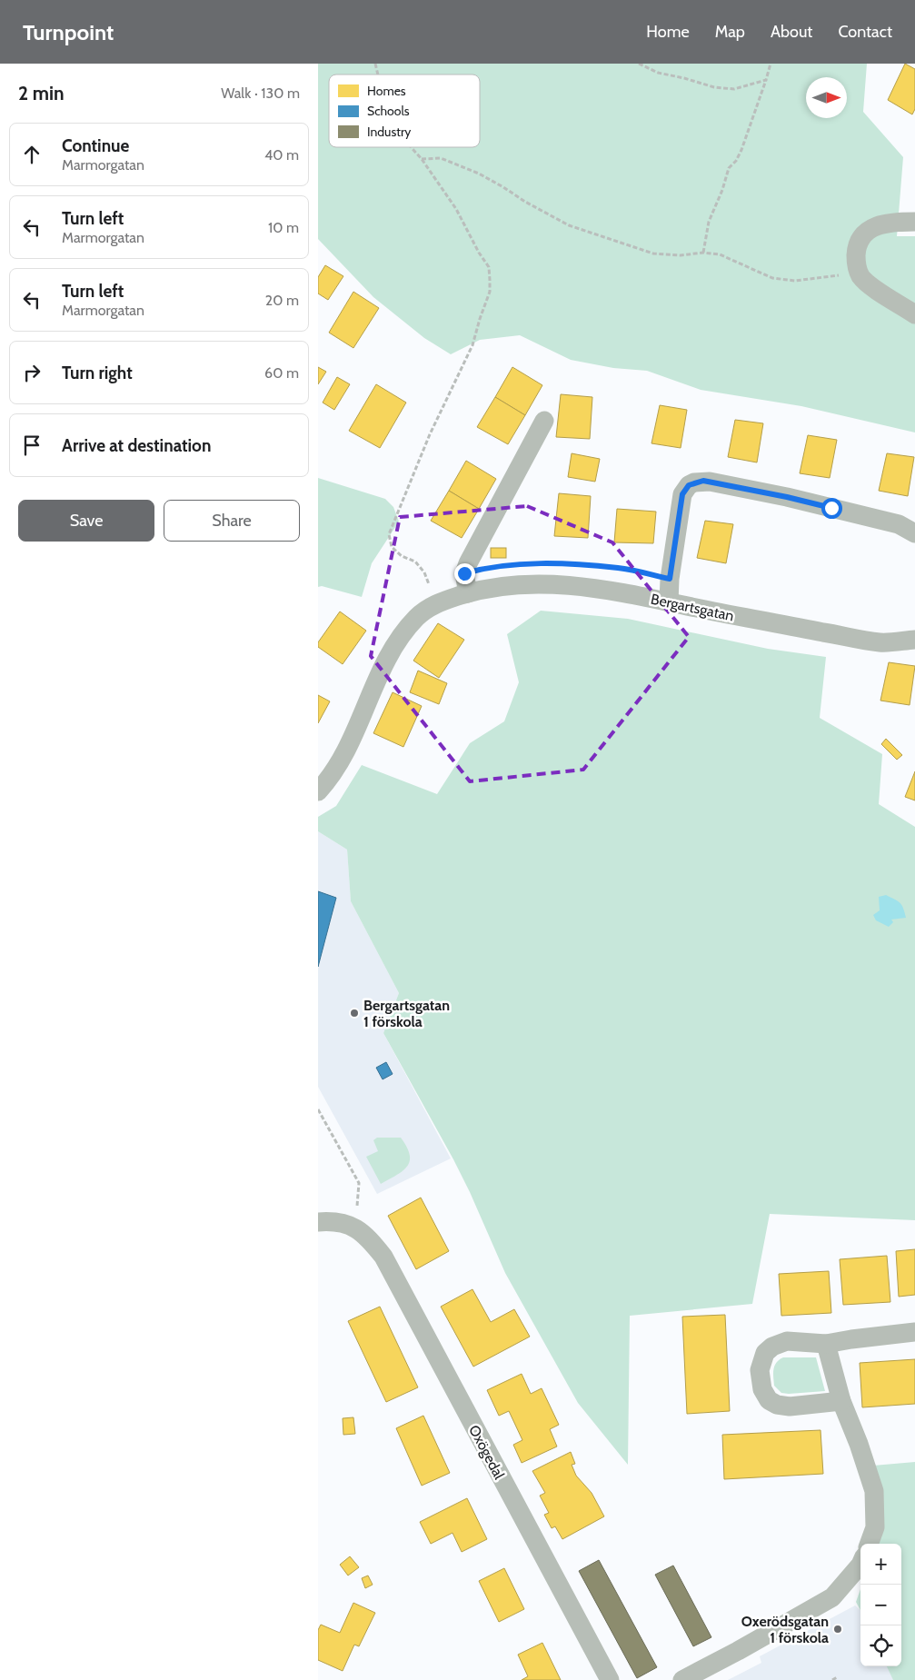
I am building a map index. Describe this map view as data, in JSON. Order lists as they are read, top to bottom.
{
  "streets": {
    "street": ["Bergartsgatan", "Oxögedal"]
  },
  "places": ["Bergartsgatan 1 förskola", "Oxerödsgatan 1 förskola"],
  "legend": ["Homes", "Schools", "Industry"],
  "north": "right",
  "page": {
    "header": "Turnpoint",
    "nav": [
      "Home",
      "Map",
      "About",
      "Contact"
    ],
    "heading": ["2 min", "Walk · 130 m"],
    "list": [
      ["Continue", "Marmorgatan", "40 m"],
      ["Turn left", "Marmorgatan", "10 m"],
      ["Turn left", "Marmorgatan", "20 m"],
      ["Turn right", "60 m"],
      "Arrive at destination"
    ],
    "buttons": ["Save", "Share"],
    "map_buttons": ["+", "−"]
  }
}
